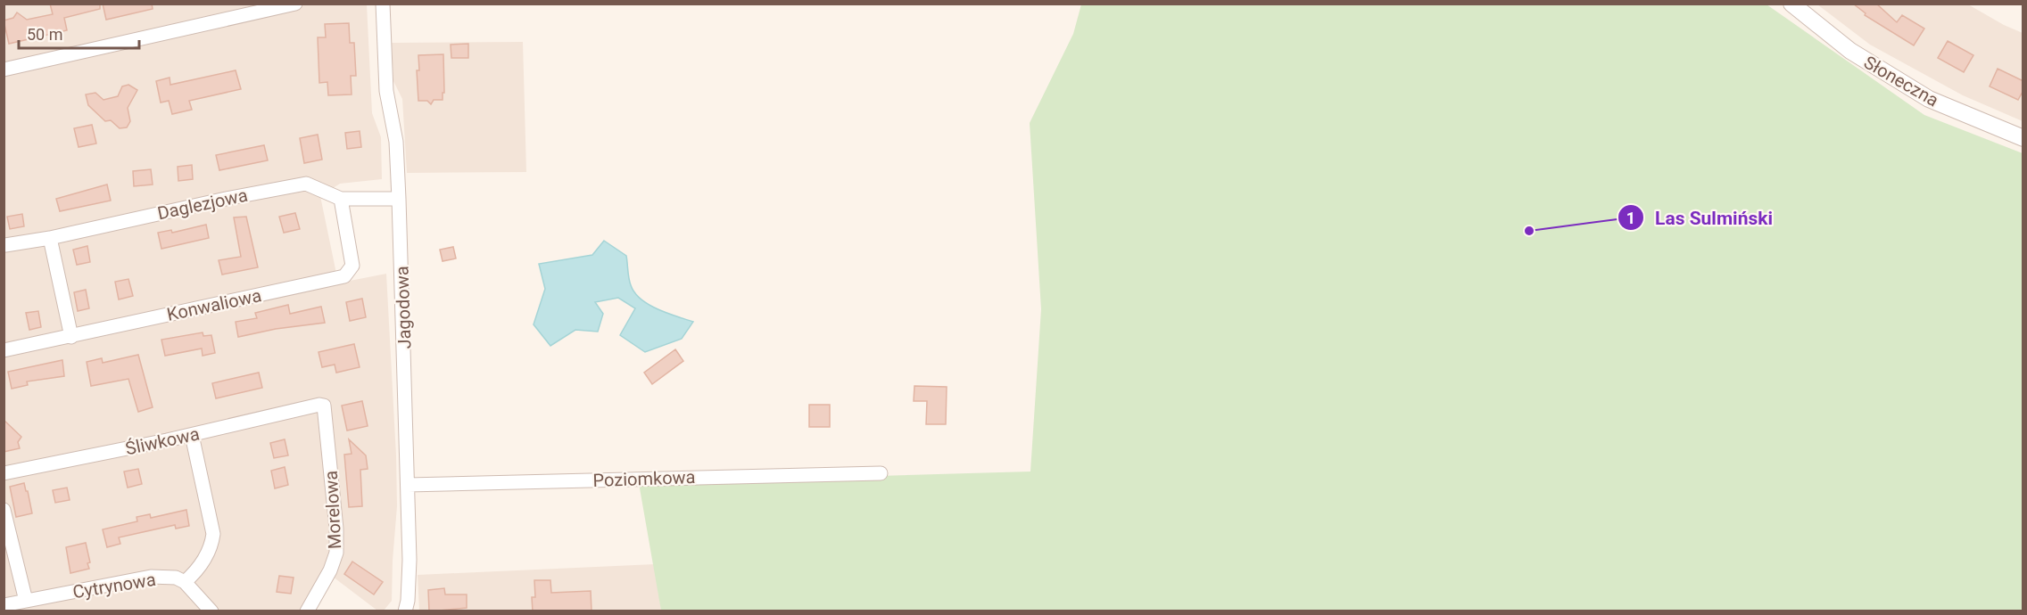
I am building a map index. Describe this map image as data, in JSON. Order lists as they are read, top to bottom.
{
  "streets": {
    "street": [
      "Słoneczna",
      "Daglezjowa",
      "Konwaliowa",
      "Jagodowa",
      "Śliwkowa",
      "Poziomkowa",
      "Morelowa",
      "Cytrynowa"
    ]
  },
  "crossings": [
    ["Daglezjowa", "Konwaliowa"],
    ["Daglezjowa", "Jagodowa"],
    ["Jagodowa", "Poziomkowa"],
    ["Śliwkowa", "Morelowa"]
  ],
  "places": ["Las Sulmiński"],
  "scale_bar": "50 m"
}
